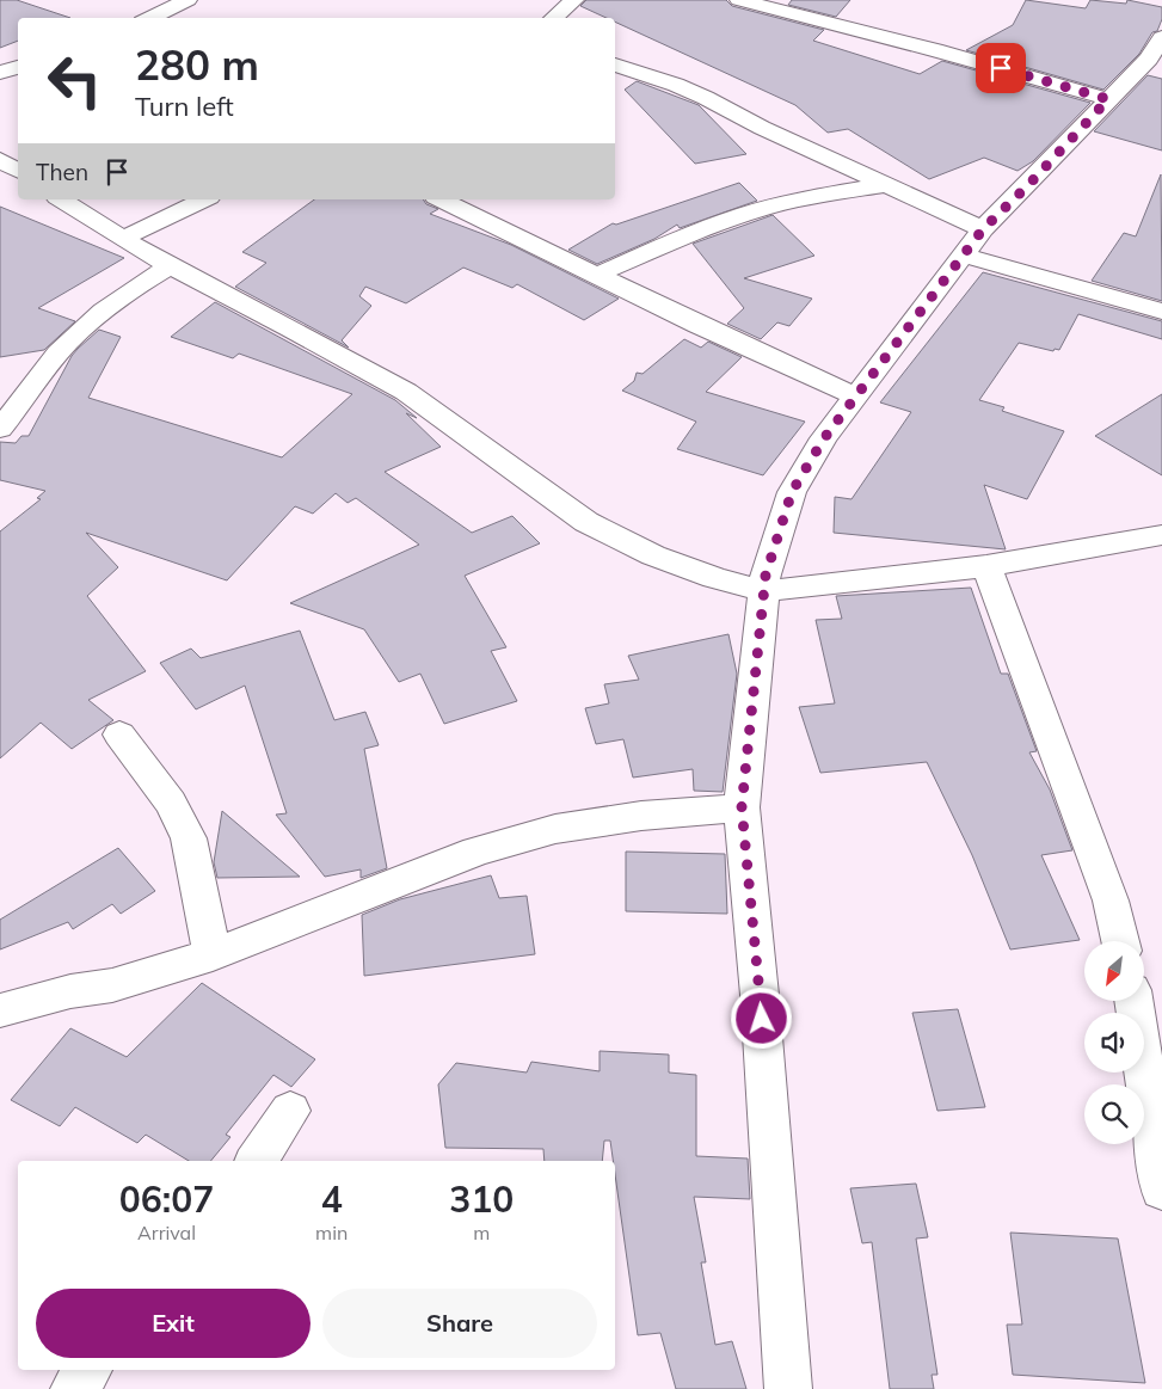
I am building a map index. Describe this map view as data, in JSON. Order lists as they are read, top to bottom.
{
  "north": "bottom left",
  "page": {
    "turn": ["280 m", "Turn left"],
    "then": "Then",
    "eta": [
      "06:07",
      "Arrival",
      "4",
      "min",
      "310",
      "m"
    ],
    "buttons": ["Exit", "Share"]
  }
}
